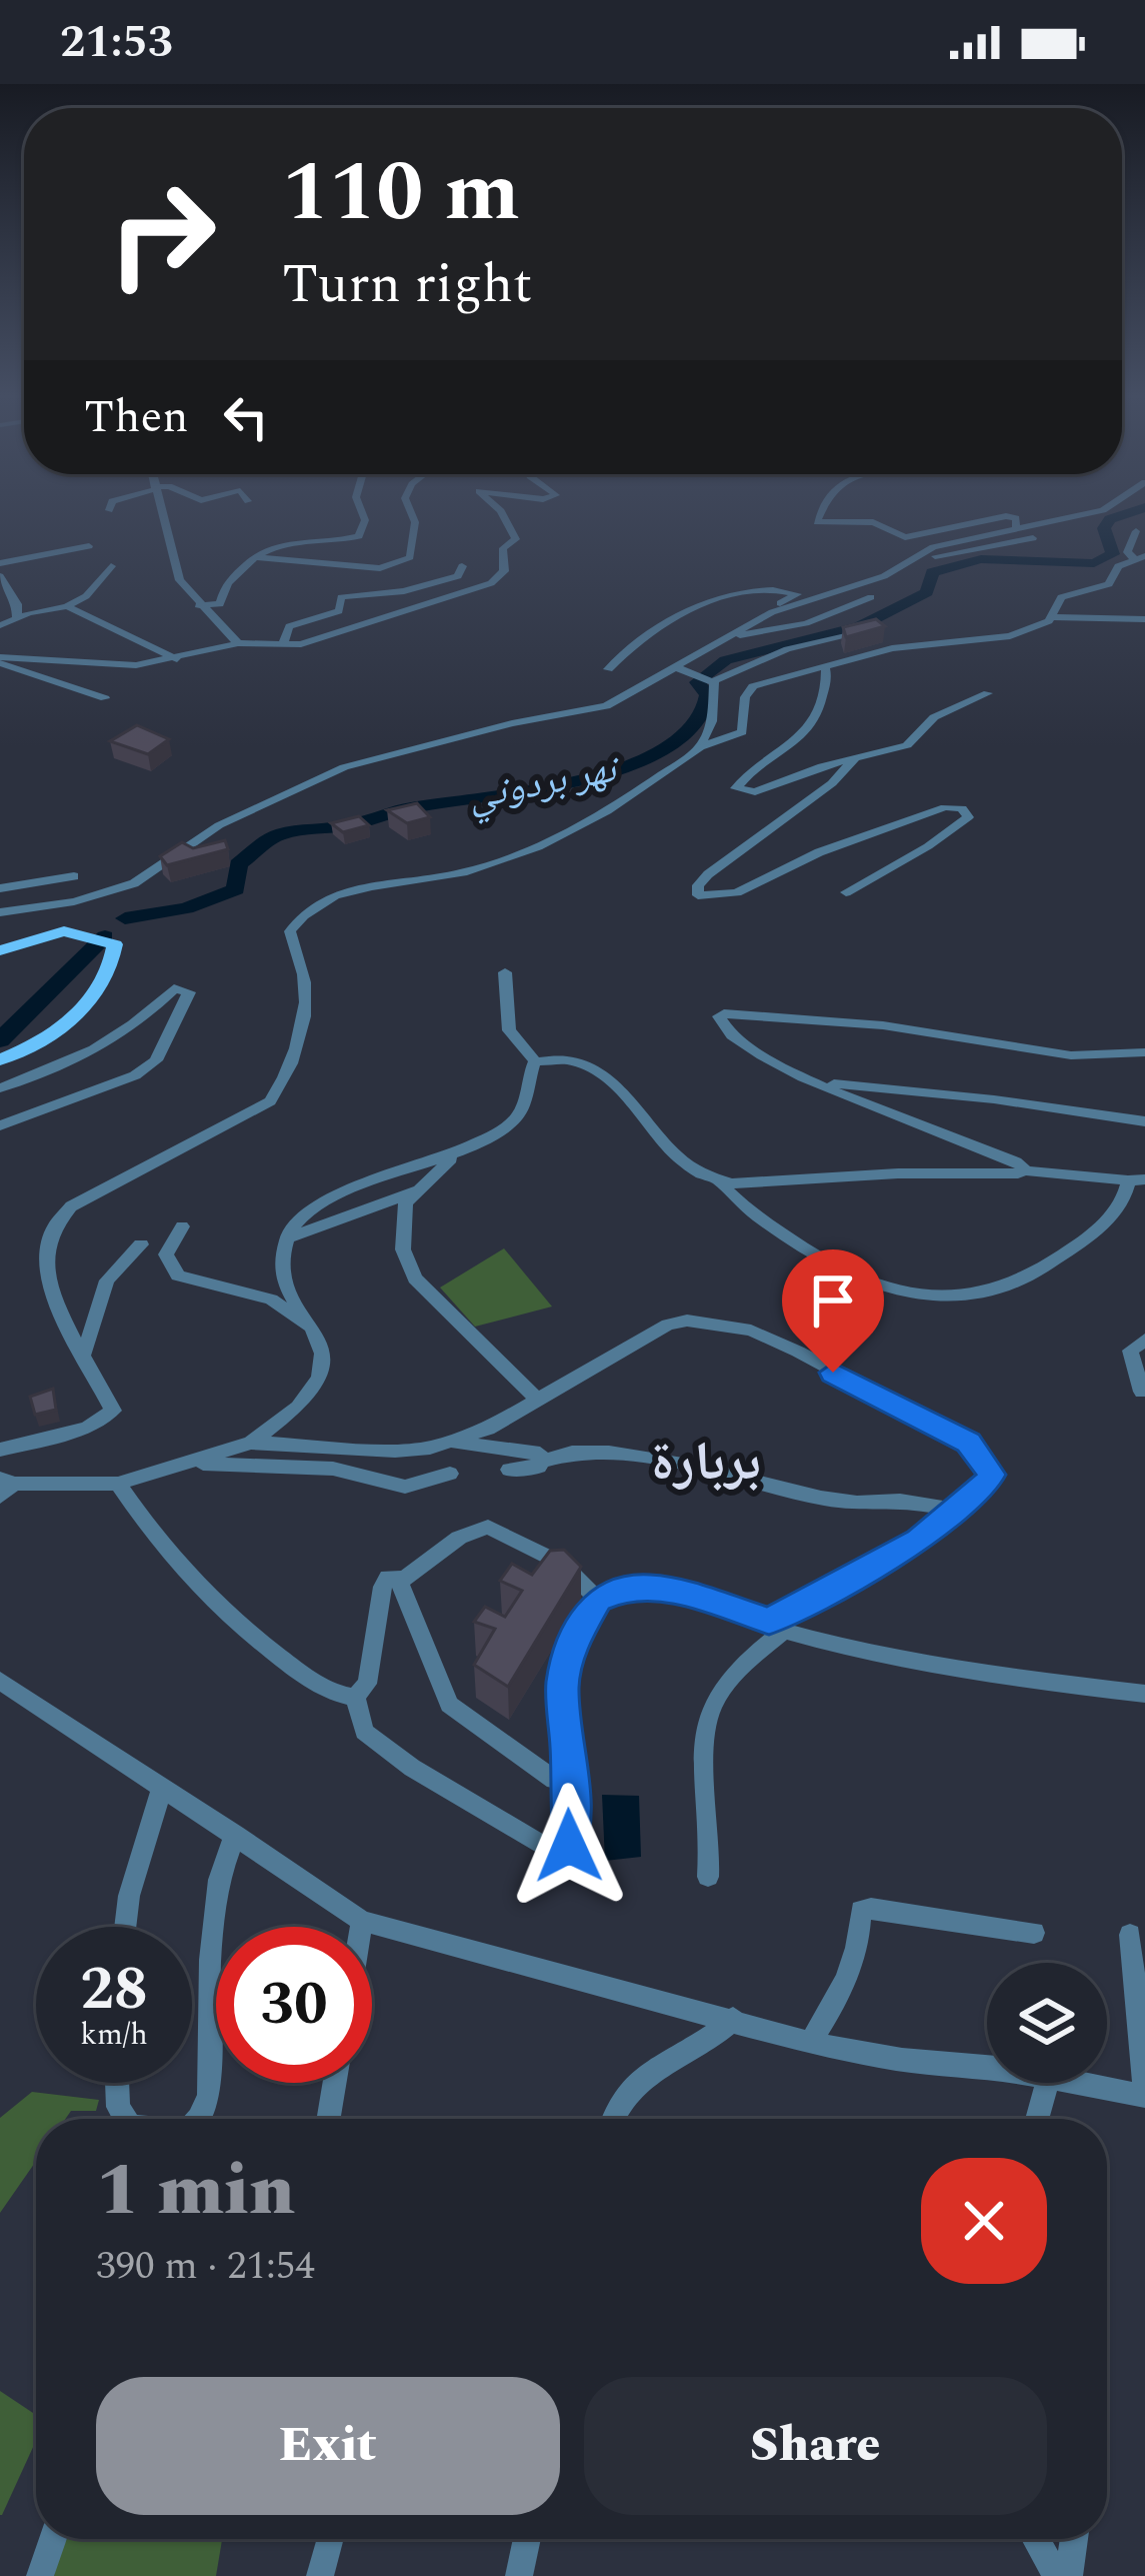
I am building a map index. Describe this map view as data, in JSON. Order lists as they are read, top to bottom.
{
  "districts": ["بربارة"],
  "water": ["نهر بردوني"],
  "page": {
    "status": "21:53",
    "turn": ["110 m", "Turn right"],
    "then": "Then",
    "speed": "28 km/h",
    "limit": "30",
    "heading": ["1 min", "390 m · 21:54"],
    "buttons": ["Exit", "Share"]
  }
}
